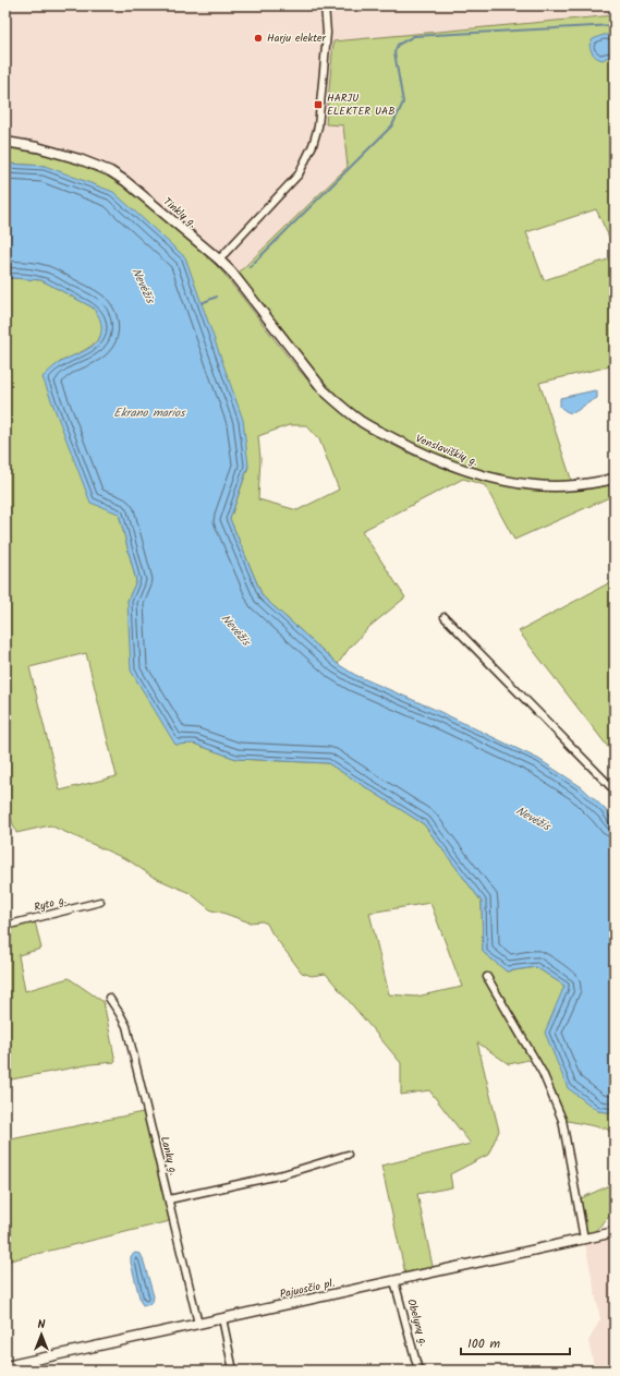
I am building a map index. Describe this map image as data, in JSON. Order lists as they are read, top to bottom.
{
  "streets": {
    "main road": ["Tinklų g.", "Venslaviškių g.", "Pajuosčio pl."],
    "street": ["Ryto g.", "Lankų g.", "Obelynų g."]
  },
  "crossings": [
    ["Tinklų g.", "Venslaviškių g."],
    ["Lankų g.", "Pajuosčio pl."],
    ["Pajuosčio pl.", "Obelynų g."]
  ],
  "water": ["Nevėžis", "Ekrano marios"],
  "places": {
    "other": ["Harju elekter"],
    "transit": ["HARJU ELEKTER UAB"]
  },
  "scale_bar": "100 m",
  "north": "top"
}
